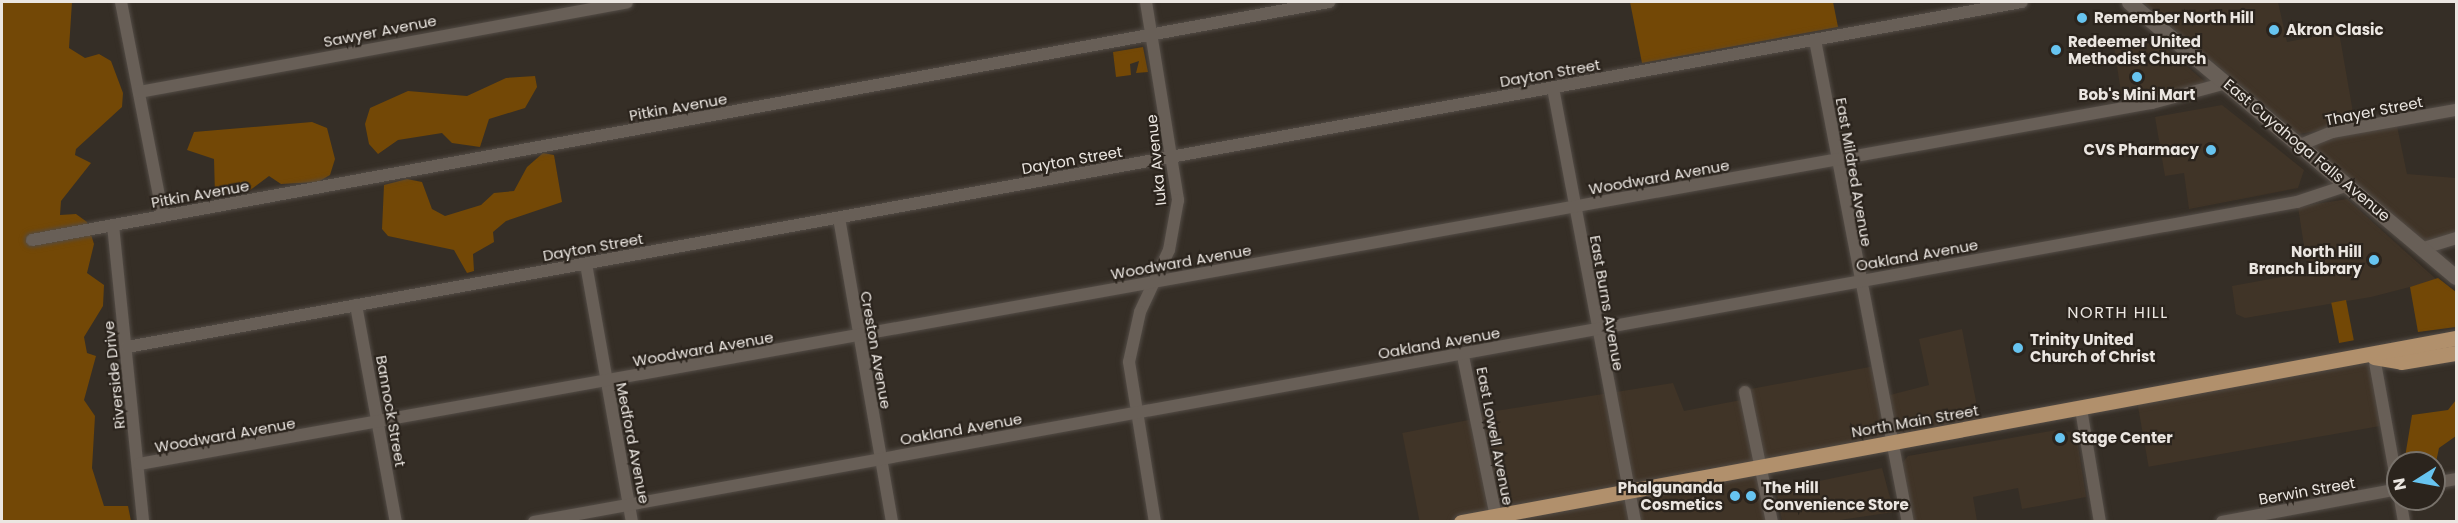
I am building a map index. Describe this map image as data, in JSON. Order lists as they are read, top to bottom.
{
  "streets": {
    "main road": ["North Main Street"],
    "street": [
      "Sawyer Avenue",
      "Dayton Street",
      "Pitkin Avenue",
      "Thayer Street",
      "East Cuyahoga Falls Avenue",
      "Iuka Avenue",
      "East Mildred Avenue",
      "Woodward Avenue",
      "Oakland Avenue",
      "East Burns Avenue",
      "Creston Avenue",
      "Riverside Drive",
      "Bannock Street",
      "East Lowell Avenue",
      "Medford Avenue",
      "Berwin Street"
    ]
  },
  "crossings": [
    ["Dayton Street", "Iuka Avenue"],
    ["Dayton Street", "East Mildred Avenue"],
    ["Dayton Street", "East Burns Avenue"],
    ["Dayton Street", "Creston Avenue"],
    ["Dayton Street", "Riverside Drive"],
    ["Dayton Street", "Bannock Street"],
    ["Dayton Street", "Medford Avenue"],
    ["Pitkin Avenue", "Iuka Avenue"],
    ["Pitkin Avenue", "Riverside Drive"],
    ["Thayer Street", "East Cuyahoga Falls Avenue"],
    ["East Cuyahoga Falls Avenue", "Woodward Avenue"],
    ["East Cuyahoga Falls Avenue", "Oakland Avenue"],
    ["Iuka Avenue", "Woodward Avenue"],
    ["Iuka Avenue", "Oakland Avenue"],
    ["East Mildred Avenue", "Woodward Avenue"],
    ["East Mildred Avenue", "Oakland Avenue"],
    ["East Mildred Avenue", "North Main Street"],
    ["Woodward Avenue", "East Burns Avenue"],
    ["Woodward Avenue", "Creston Avenue"],
    ["Woodward Avenue", "Riverside Drive"],
    ["Woodward Avenue", "Bannock Street"],
    ["Woodward Avenue", "Medford Avenue"],
    ["Oakland Avenue", "East Burns Avenue"],
    ["Oakland Avenue", "Creston Avenue"],
    ["Oakland Avenue", "East Lowell Avenue"],
    ["Oakland Avenue", "Medford Avenue"],
    ["East Burns Avenue", "North Main Street"],
    ["North Main Street", "East Lowell Avenue"]
  ],
  "districts": ["NORTH HILL"],
  "places": [
    "Remember North Hill",
    "Akron Clasic",
    "Redeemer United Methodist Church",
    "Bob's Mini Mart",
    "CVS Pharmacy",
    "North Hill Branch Library",
    "Trinity United Church of Christ",
    "Stage Center",
    "Phalgunanda Cosmetics",
    "The Hill Convenience Store"
  ],
  "north": "left"
}
